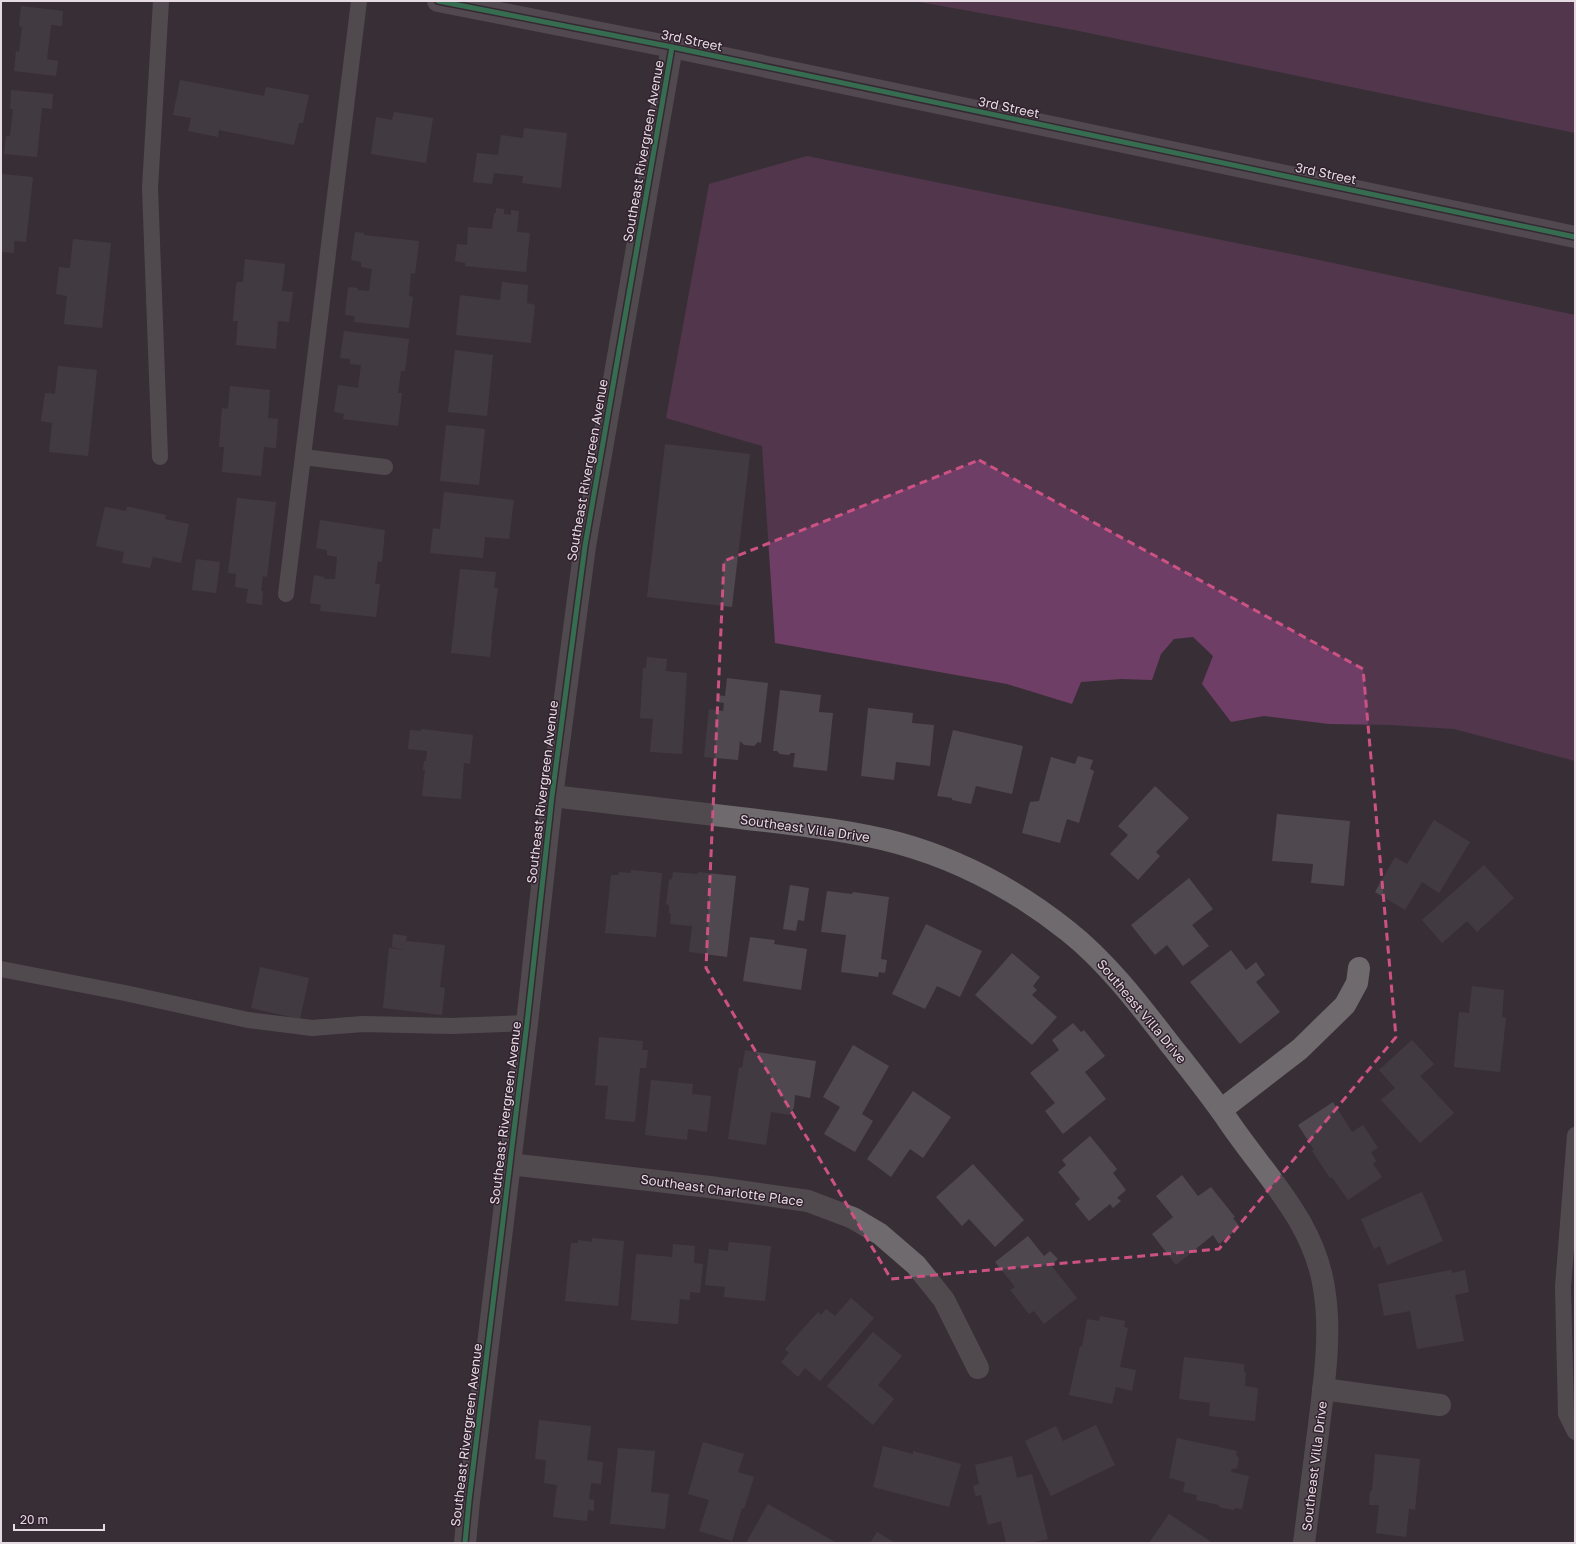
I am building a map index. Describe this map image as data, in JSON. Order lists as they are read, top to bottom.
{
  "streets": {
    "highway": ["3rd Street"],
    "street": ["Southeast Rivergreen Avenue", "Southeast Villa Drive", "Southeast Charlotte Place"]
  },
  "crossings": [
    ["3rd Street", "Southeast Rivergreen Avenue"],
    ["Southeast Rivergreen Avenue", "Southeast Villa Drive"],
    ["Southeast Rivergreen Avenue", "Southeast Charlotte Place"]
  ],
  "scale_bar": "20 m"
}
